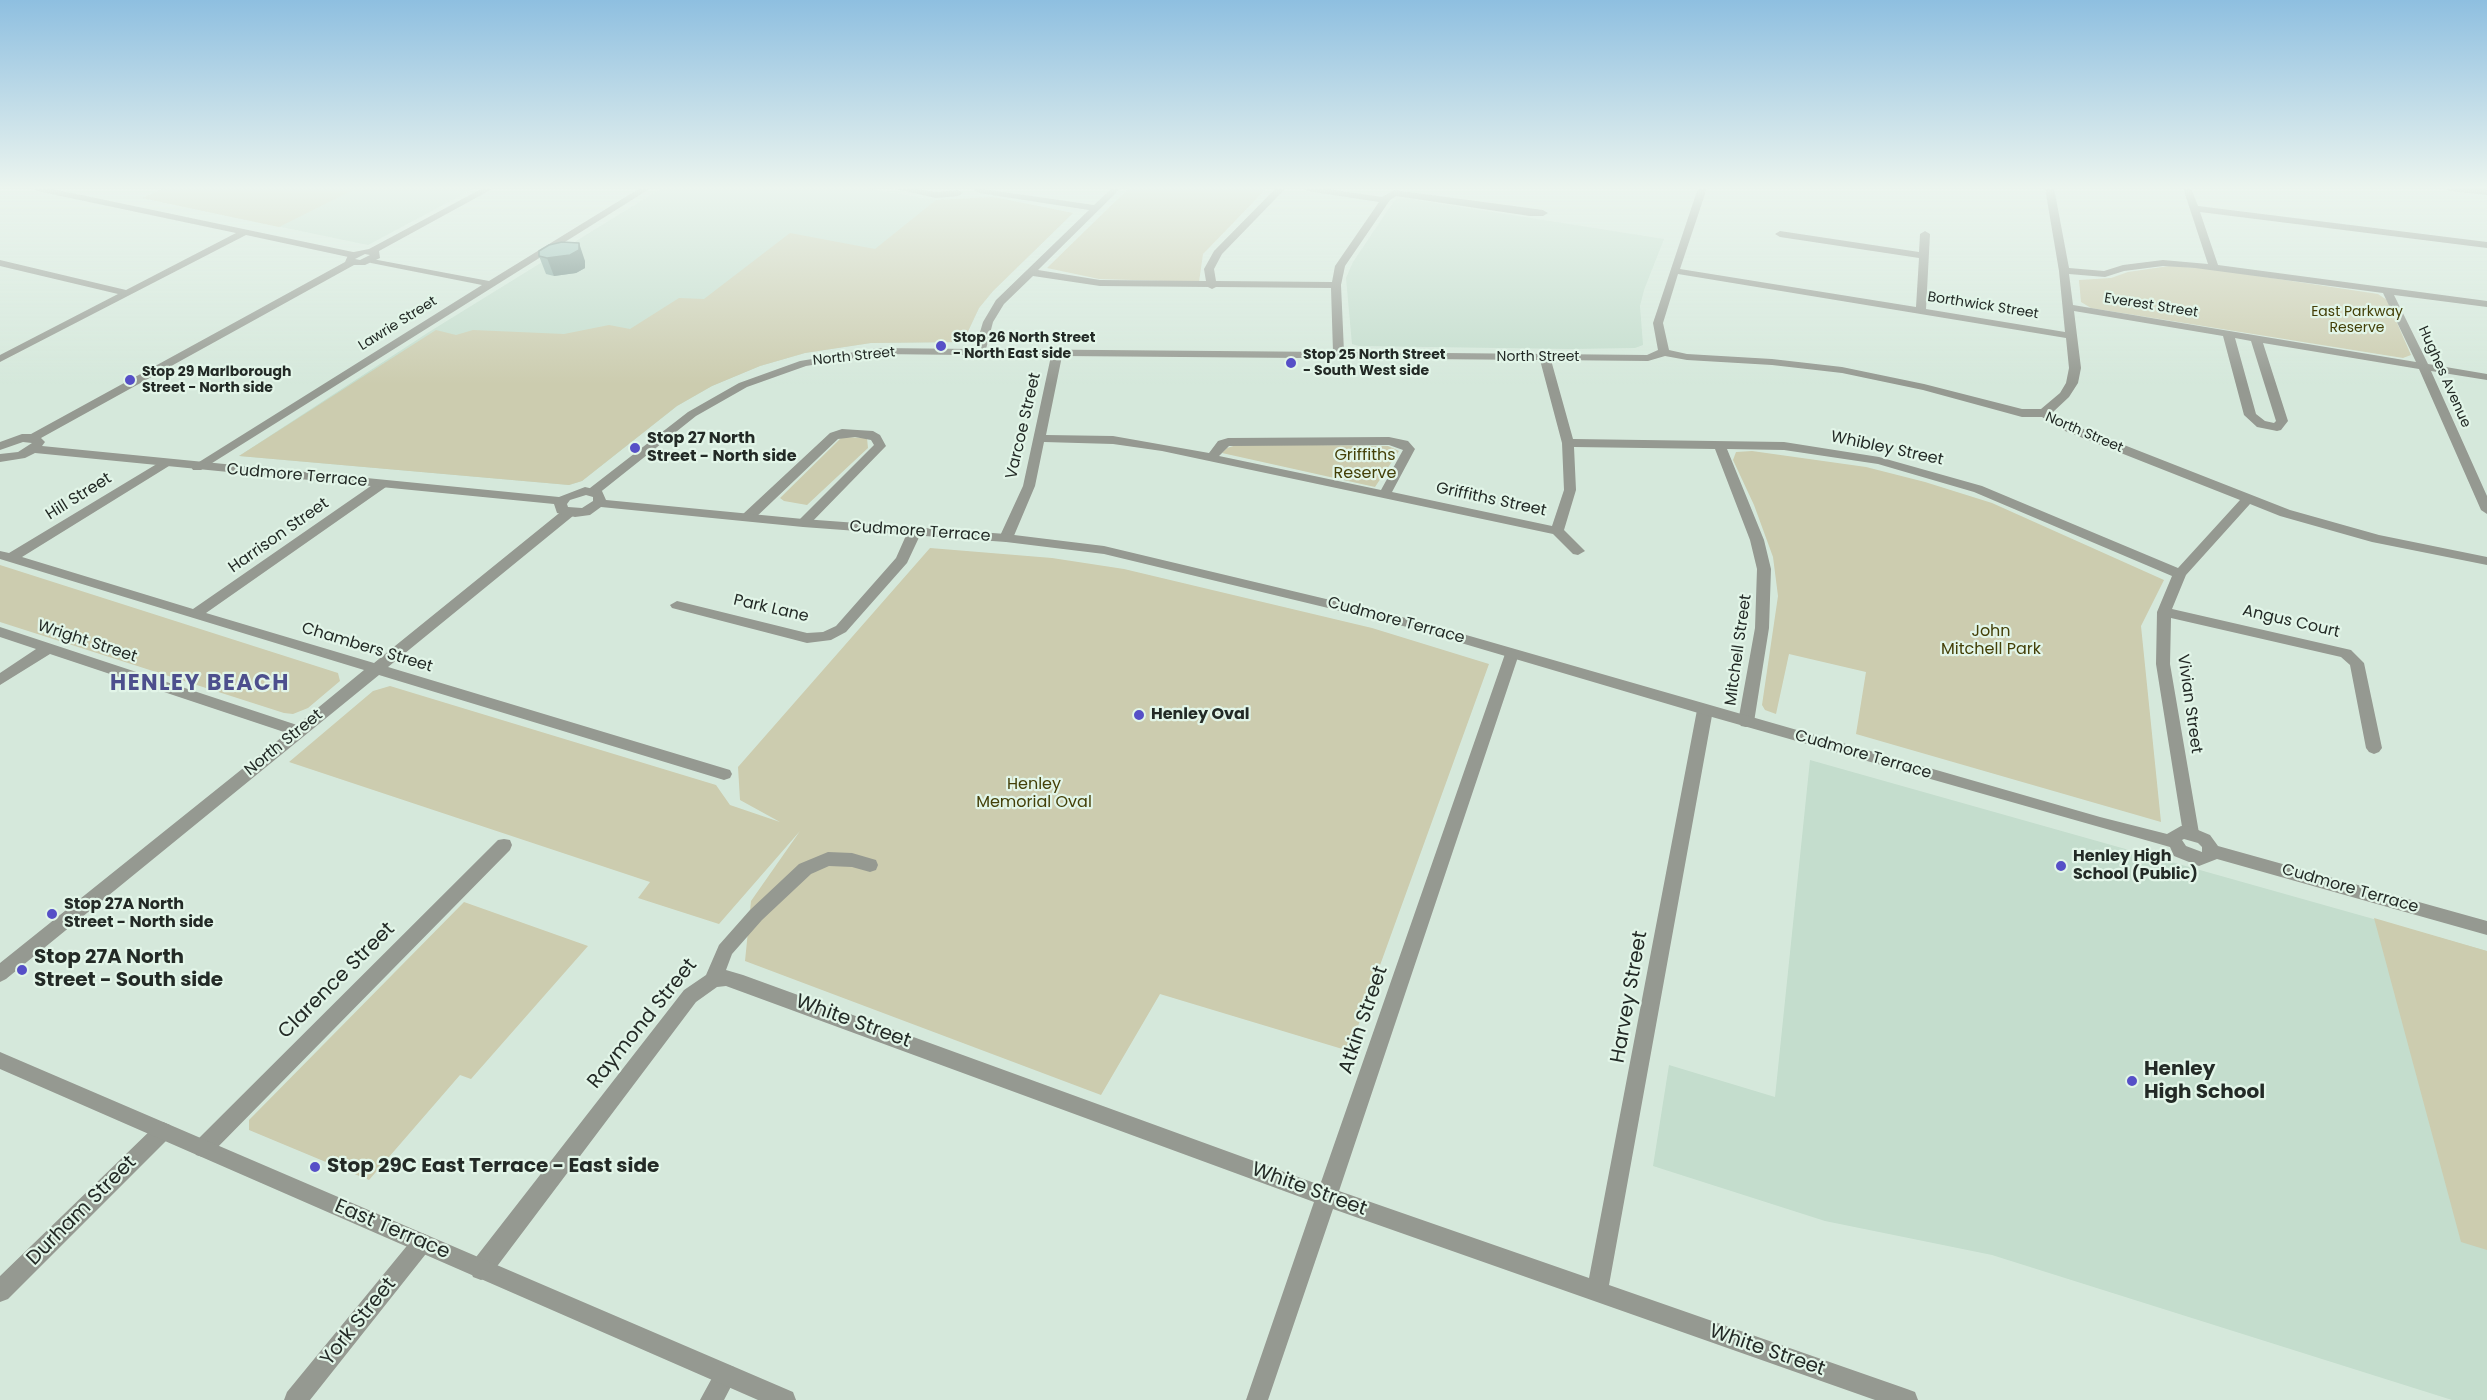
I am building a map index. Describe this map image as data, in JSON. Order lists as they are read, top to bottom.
{
  "streets": {
    "street": [
      "Borthwick Street",
      "Everest Street",
      "Lawrie Street",
      "North Street",
      "Hughes Avenue",
      "Varcoe Street",
      "Whibley Street",
      "Cudmore Terrace",
      "Hill Street",
      "Griffiths Street",
      "Harrison Street",
      "Park Lane",
      "Angus Court",
      "Wright Street",
      "Chambers Street",
      "Mitchell Street",
      "Vivian Street",
      "Clarence Street",
      "Harvey Street",
      "Atkin Street",
      "White Street",
      "Raymond Street",
      "Durham Street",
      "East Terrace",
      "York Street"
    ]
  },
  "crossings": [
    ["Everest Street", "Hughes Avenue"],
    ["Lawrie Street", "Cudmore Terrace"],
    ["North Street", "Varcoe Street"],
    ["North Street", "Cudmore Terrace"],
    ["North Street", "Griffiths Street"],
    ["North Street", "Wright Street"],
    ["North Street", "Chambers Street"],
    ["North Street", "Vivian Street"],
    ["Varcoe Street", "Cudmore Terrace"],
    ["Varcoe Street", "Griffiths Street"],
    ["Whibley Street", "Griffiths Street"],
    ["Whibley Street", "Mitchell Street"],
    ["Whibley Street", "Vivian Street"],
    ["Cudmore Terrace", "Hill Street"],
    ["Cudmore Terrace", "Harrison Street"],
    ["Cudmore Terrace", "Park Lane"],
    ["Cudmore Terrace", "Mitchell Street"],
    ["Cudmore Terrace", "Harvey Street"],
    ["Cudmore Terrace", "Atkin Street"],
    ["Hill Street", "Chambers Street"],
    ["Harrison Street", "Chambers Street"],
    ["Angus Court", "Vivian Street"],
    ["Clarence Street", "East Terrace"],
    ["Harvey Street", "White Street"],
    ["Atkin Street", "White Street"],
    ["White Street", "Raymond Street"],
    ["Raymond Street", "East Terrace"],
    ["Durham Street", "East Terrace"],
    ["East Terrace", "York Street"]
  ],
  "districts": ["HENLEY BEACH"],
  "parks": [
    "East Parkway Reserve",
    "Griffiths Reserve",
    "John Mitchell Park",
    "Henley Memorial Oval"
  ],
  "places": [
    "Stop 26 North Street - North East side",
    "Stop 25 North Street - South West side",
    "Stop 29 Marlborough Street - North side",
    "Stop 27 North Street - North side",
    "Henley Oval",
    "Henley High School (Public)",
    "Stop 27A North Street - North side",
    "Stop 27A North Street - South side",
    "Henley High School",
    "Stop 29C East Terrace - East side"
  ]
}
